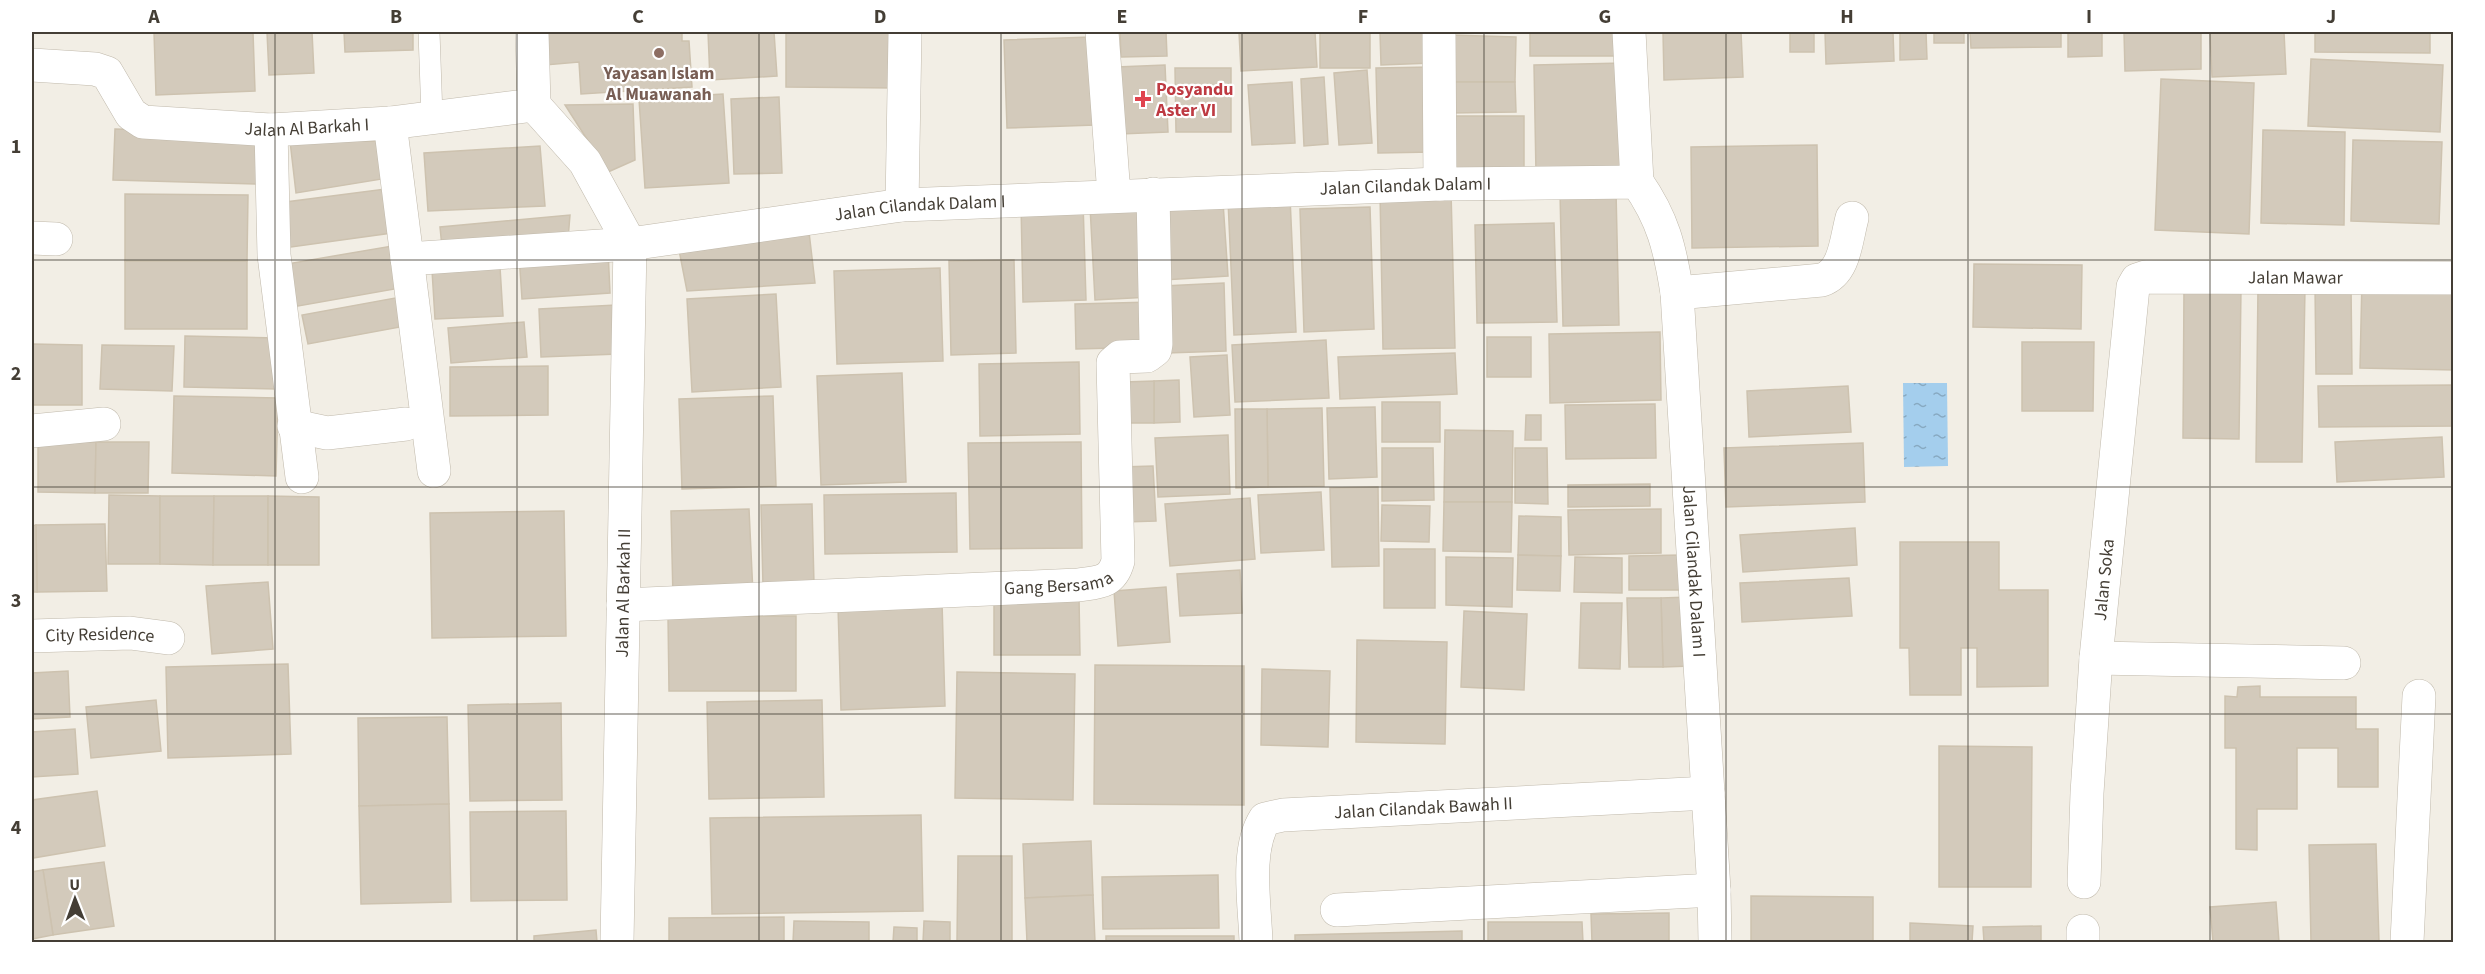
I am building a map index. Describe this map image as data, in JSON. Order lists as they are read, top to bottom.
{
  "streets": {
    "street": [
      "Jalan Al Barkah I",
      "Jalan Cilandak Dalam I",
      "Jalan Mawar",
      "Gang Bersama",
      "Jalan Soka",
      "Jalan Al Barkah II",
      "City Residence",
      "Jalan Cilandak Bawah II"
    ]
  },
  "crossings": [
    ["Jalan Cilandak Dalam I", "Gang Bersama"],
    ["Jalan Cilandak Dalam I", "Jalan Al Barkah II"],
    ["Jalan Cilandak Dalam I", "Jalan Cilandak Bawah II"],
    ["Jalan Mawar", "Jalan Soka"],
    ["Gang Bersama", "Jalan Al Barkah II"]
  ],
  "places": {
    "other": ["Yayasan Islam Al Muawanah"],
    "health": ["Posyandu Aster VI"]
  },
  "north": "top",
  "grid": {
    "columns": [
      "A",
      "B",
      "C",
      "D",
      "E",
      "F",
      "G",
      "H",
      "I",
      "J"
    ],
    "rows": [
      "1",
      "2",
      "3",
      "4"
    ]
  }
}
